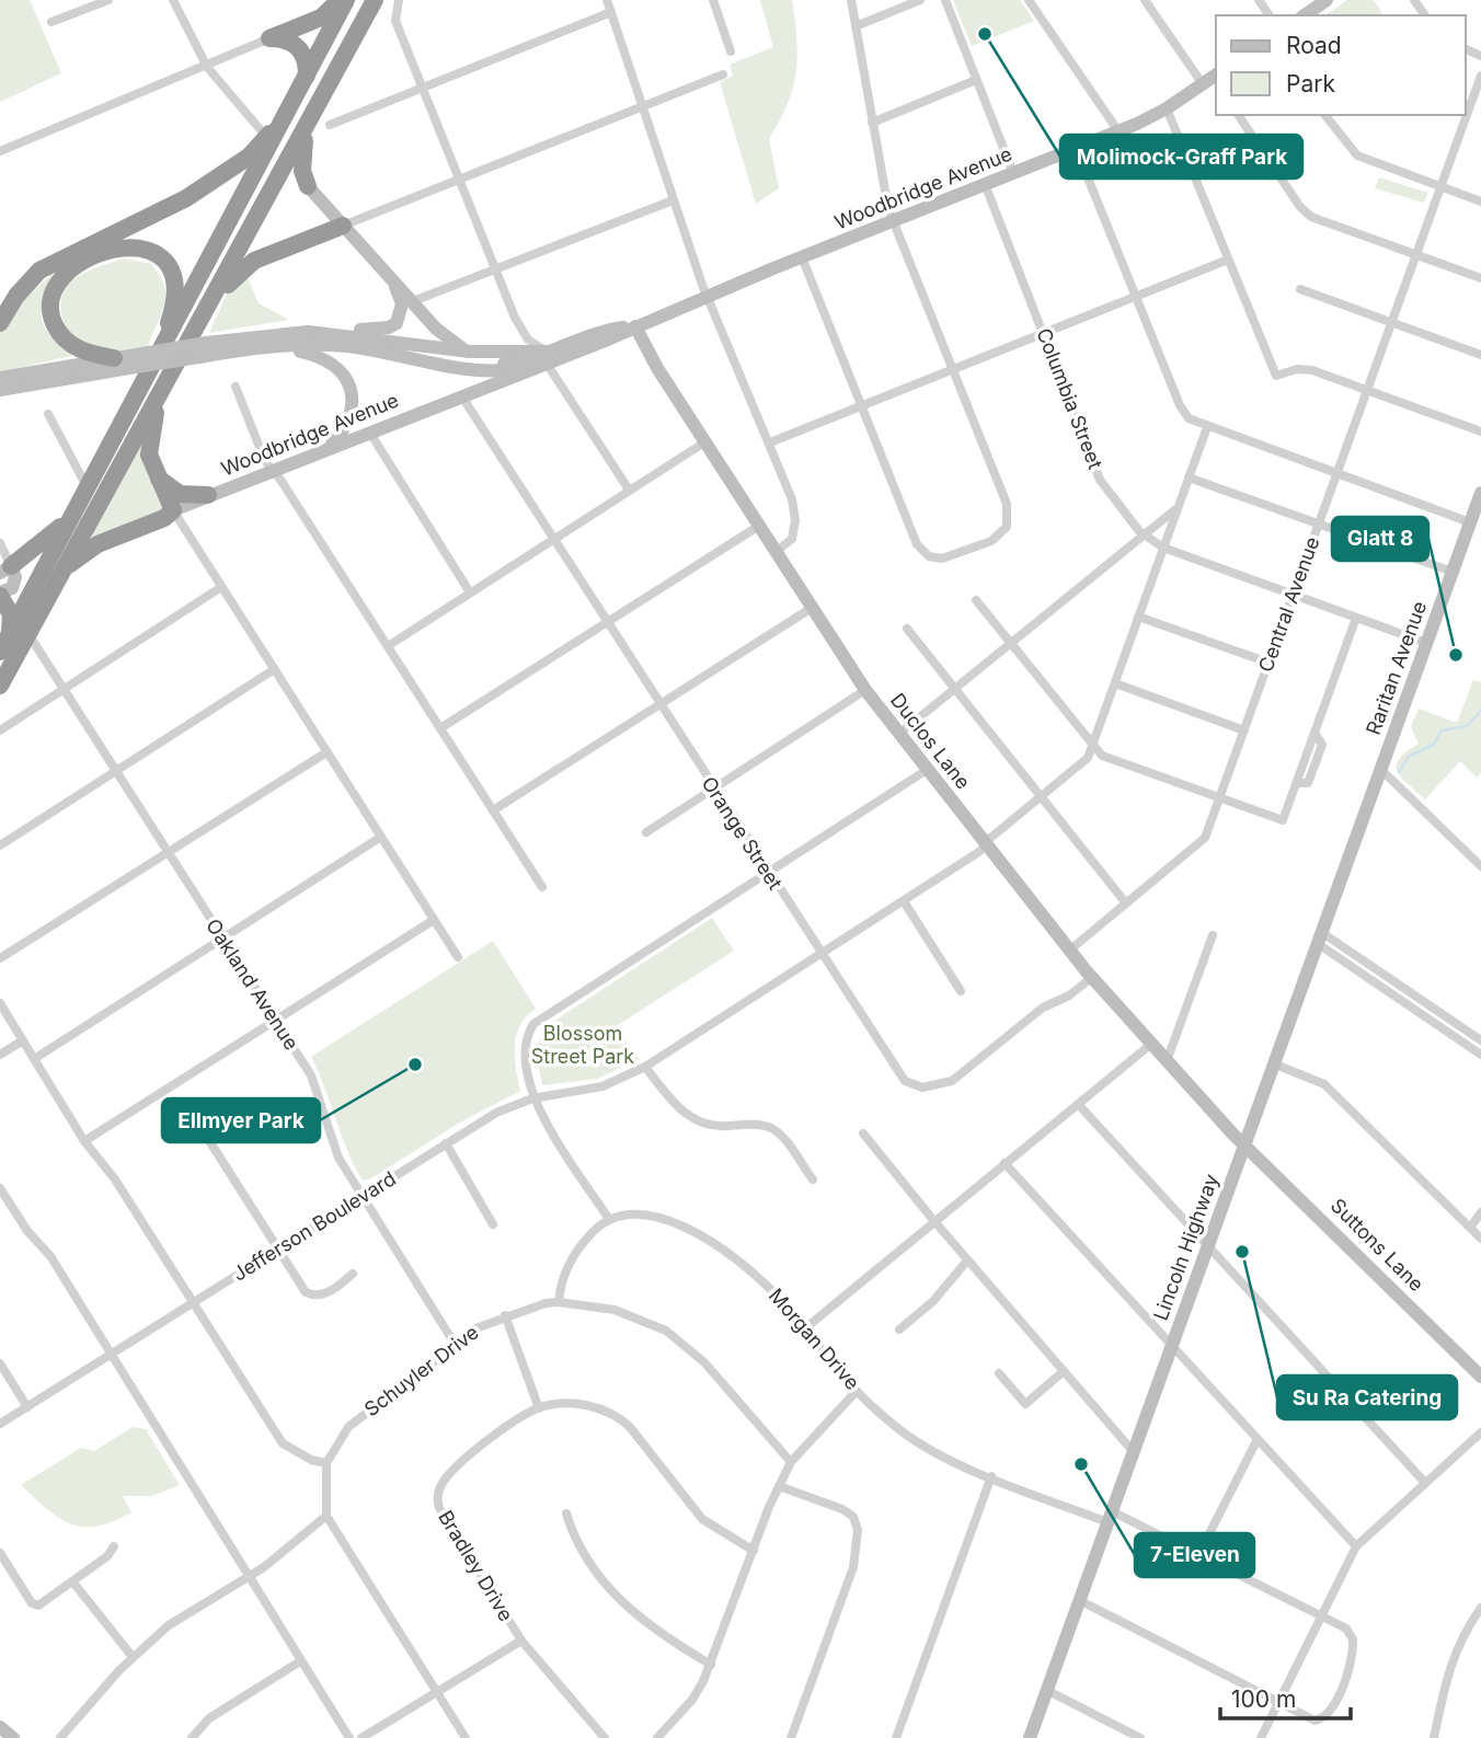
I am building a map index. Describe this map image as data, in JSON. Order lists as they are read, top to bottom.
{
  "streets": {
    "main road": [
      "Woodbridge Avenue",
      "Raritan Avenue",
      "Duclos Lane",
      "Suttons Lane",
      "Lincoln Highway"
    ],
    "street": [
      "Columbia Street",
      "Central Avenue",
      "Orange Street",
      "Oakland Avenue",
      "Jefferson Boulevard",
      "Morgan Drive",
      "Schuyler Drive",
      "Bradley Drive"
    ]
  },
  "crossings": [
    ["Woodbridge Avenue", "Columbia Street"],
    ["Woodbridge Avenue", "Duclos Lane"],
    ["Woodbridge Avenue", "Orange Street"],
    ["Columbia Street", "Central Avenue"],
    ["Columbia Street", "Raritan Avenue"],
    ["Central Avenue", "Duclos Lane"],
    ["Raritan Avenue", "Lincoln Highway"],
    ["Duclos Lane", "Orange Street"],
    ["Duclos Lane", "Jefferson Boulevard"],
    ["Duclos Lane", "Suttons Lane"],
    ["Duclos Lane", "Lincoln Highway"],
    ["Orange Street", "Jefferson Boulevard"],
    ["Oakland Avenue", "Jefferson Boulevard"],
    ["Oakland Avenue", "Schuyler Drive"],
    ["Suttons Lane", "Lincoln Highway"],
    ["Lincoln Highway", "Morgan Drive"]
  ],
  "parks": ["Blossom Street Park"],
  "places": [
    "Molimock-Graff Park",
    "Glatt 8",
    "Ellmyer Park",
    "Su Ra Catering",
    "7-Eleven"
  ],
  "legend": ["Road", "Park"],
  "scale_bar": "100 m"
}
